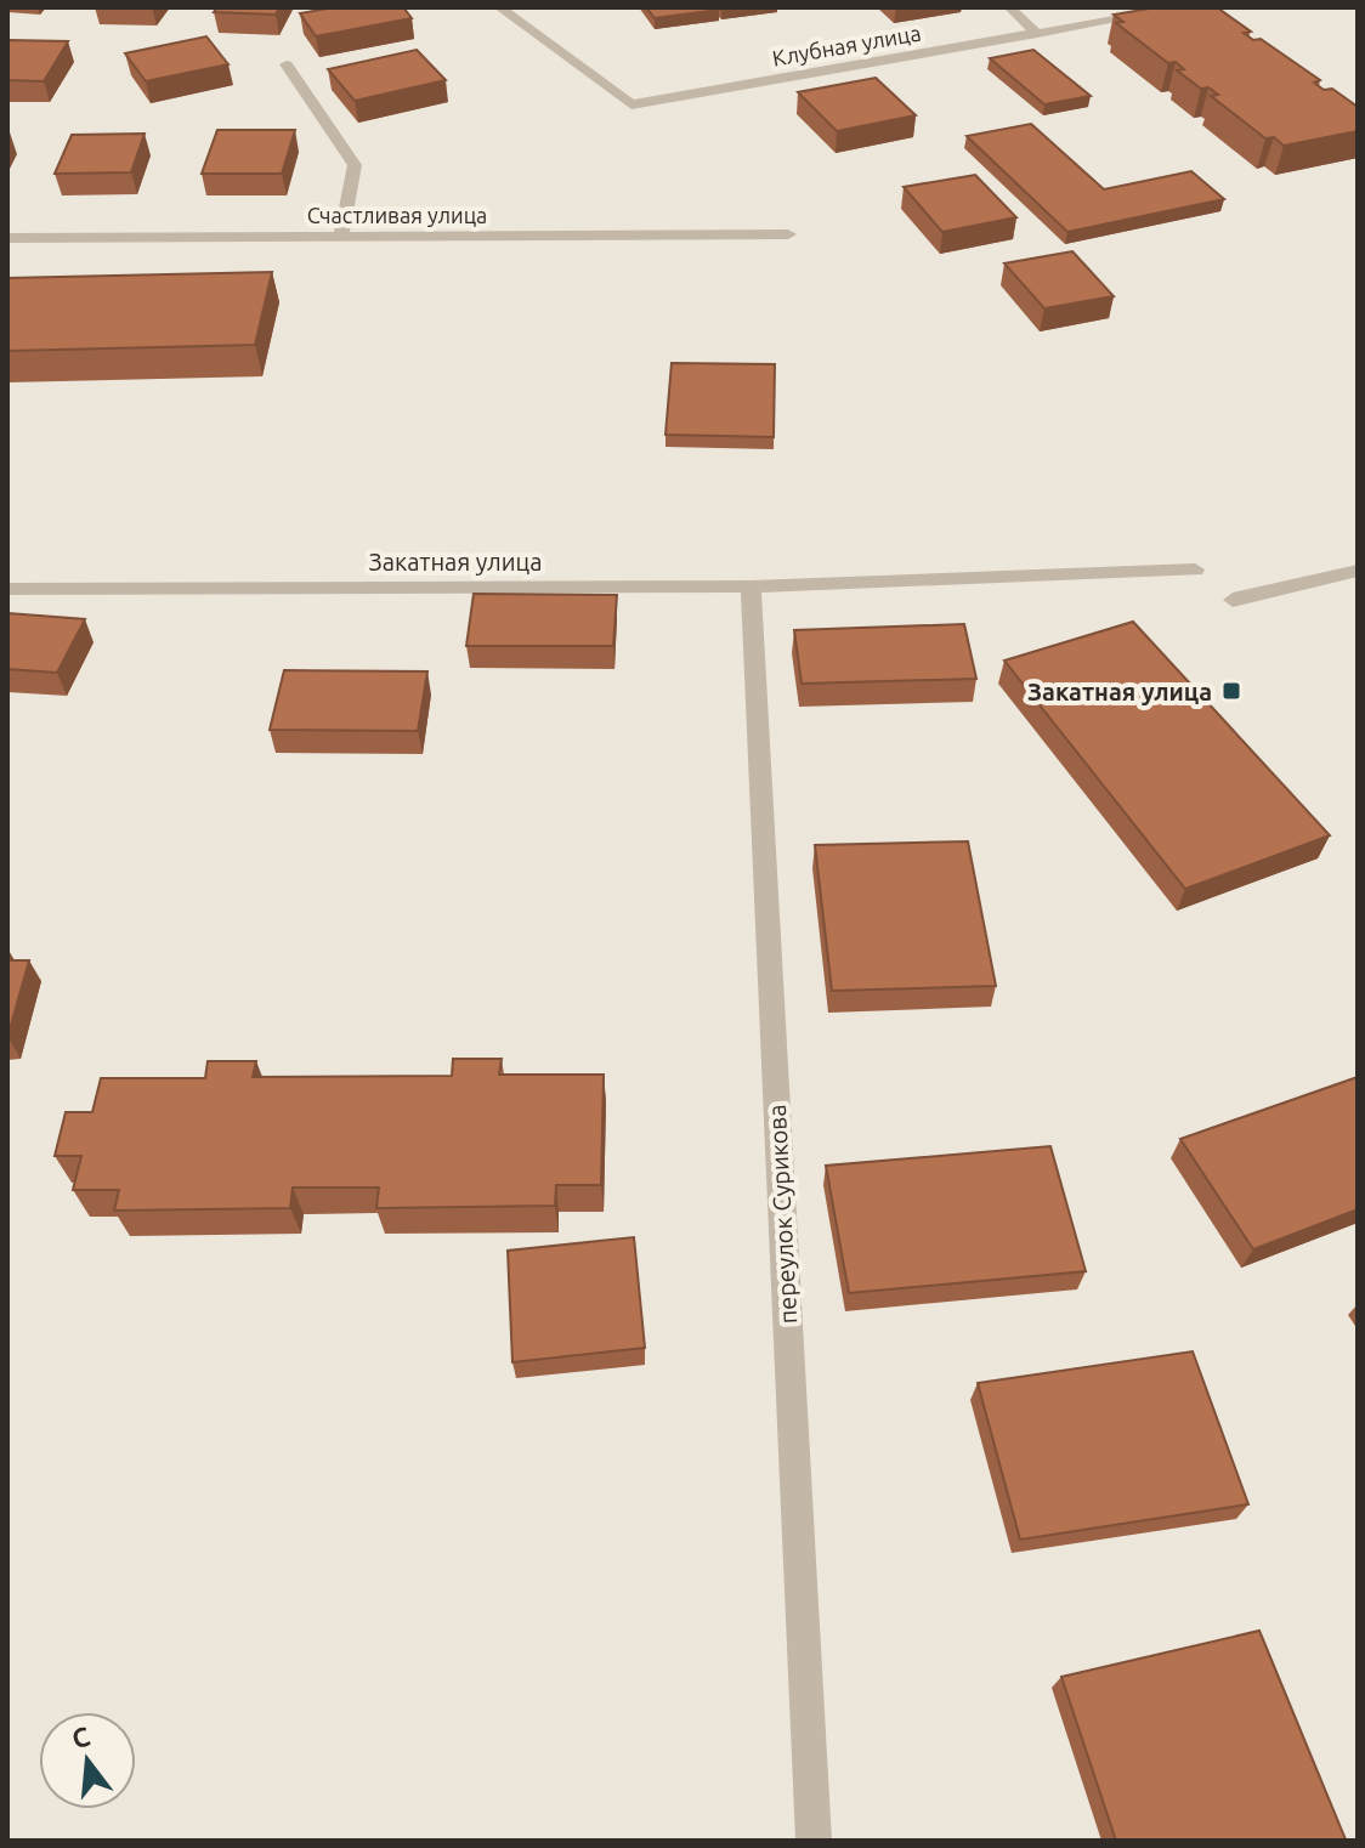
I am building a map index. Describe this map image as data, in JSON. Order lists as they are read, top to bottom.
{
  "streets": {
    "street": [
      "Клубная улица",
      "Счастливая улица",
      "Закатная улица",
      "переулок Сурикова"
    ]
  },
  "crossings": [
    ["Закатная улица", "переулок Сурикова"]
  ],
  "places": {
    "transit": ["Закатная улица"]
  },
  "north": "top"
}
